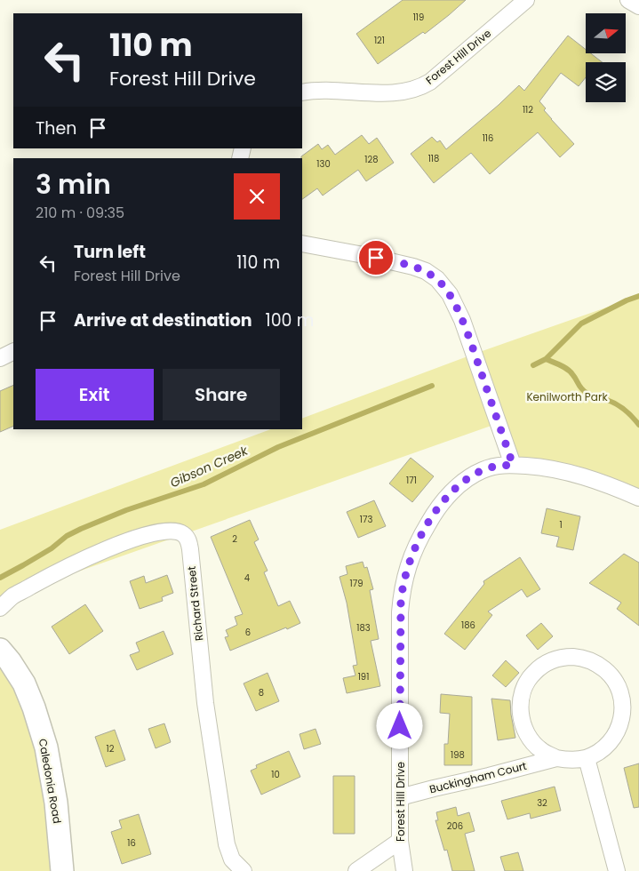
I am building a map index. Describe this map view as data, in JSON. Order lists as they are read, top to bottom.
{
  "streets": {
    "street": [
      "Forest Hill Drive",
      "Richard Street",
      "Buckingham Court",
      "Caledonia Road"
    ]
  },
  "crossings": [
    ["Forest Hill Drive", "Buckingham Court"]
  ],
  "water": ["Gibson Creek"],
  "parks": ["Kenilworth Park"],
  "house_numbers": [
    "119",
    "121",
    "112",
    "116",
    "118",
    "128",
    "130",
    "171",
    "173",
    "1",
    "2",
    "4",
    "179",
    "186",
    "183",
    "6",
    "191",
    "8",
    "12",
    "198",
    "10",
    "32",
    "206",
    "16"
  ],
  "north": "right",
  "page": {
    "turn": ["110 m", "Forest Hill Drive"],
    "then": "Then",
    "heading": ["3 min", "210 m · 09:35"],
    "list": [
      {
        "name": "Turn left",
        "note": "Forest Hill Drive",
        "value": "110 m"
      },
      {
        "name": "Arrive at destination",
        "value": "100 m"
      }
    ],
    "buttons": ["Exit", "Share"]
  }
}
